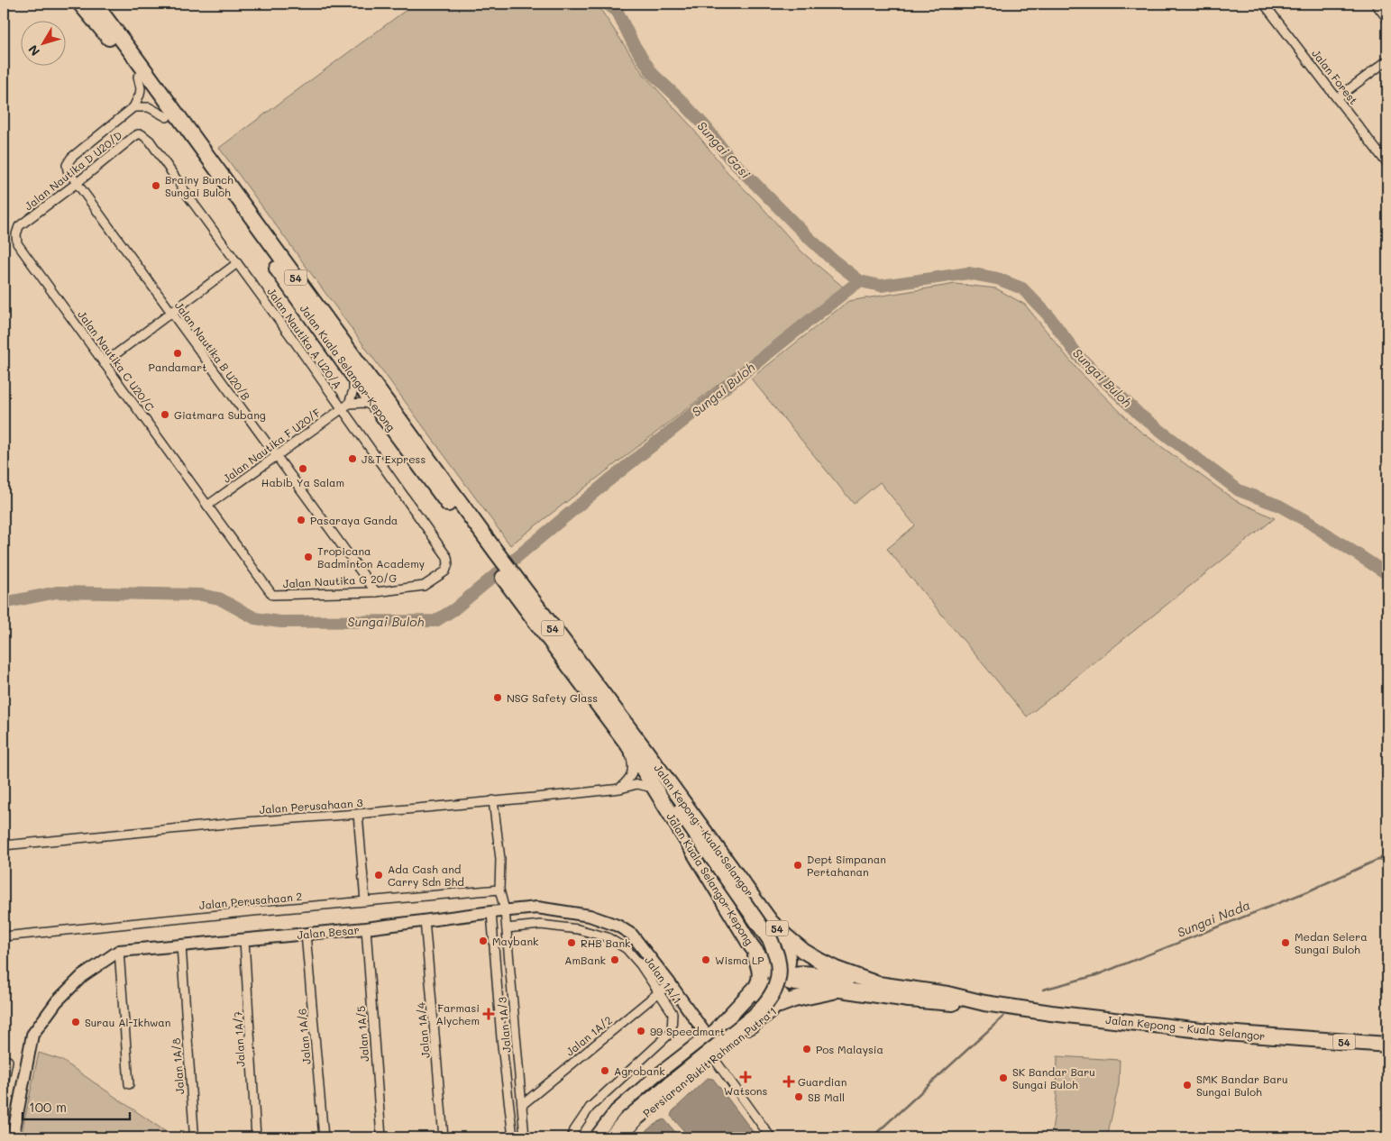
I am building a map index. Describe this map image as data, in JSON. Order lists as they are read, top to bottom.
{
  "streets": {
    "highway": ["54", "Jalan Kuala Selangor-Kepong", "Jalan Kepong - Kuala Selangor"],
    "street": [
      "Jalan Forest",
      "Jalan Nautika D U20/D",
      "Jalan Nautika A U20/A",
      "Jalan Nautika B U20/B",
      "Jalan Nautika C U20/C",
      "Jalan Nautika F U20/F",
      "Jalan Nautika G 20/G",
      "Jalan Perusahaan 3",
      "Jalan Perusahaan 2",
      "Jalan Besar",
      "Jalan 1A/1",
      "Jalan 1A/3",
      "Jalan 1A/4",
      "Jalan 1A/5",
      "Jalan 1A/2",
      "Jalan 1A/6",
      "Jalan 1A/7",
      "Persiaran Bukit Rahman Putra 1",
      "Jalan 1A/8"
    ]
  },
  "crossings": [
    ["Jalan Nautika D U20/D", "Jalan Nautika A U20/A"],
    ["Jalan Nautika D U20/D", "Jalan Nautika B U20/B"],
    ["Jalan Nautika D U20/D", "Jalan Nautika C U20/C"],
    ["Jalan Nautika A U20/A", "Jalan Nautika F U20/F"],
    ["Jalan Nautika A U20/A", "Jalan Nautika G 20/G"],
    ["Jalan Nautika B U20/B", "Jalan Nautika F U20/F"],
    ["Jalan Nautika B U20/B", "Jalan Nautika G 20/G"],
    ["Jalan Nautika C U20/C", "Jalan Nautika F U20/F"],
    ["Jalan Nautika C U20/C", "Jalan Nautika G 20/G"],
    ["Jalan Kuala Selangor-Kepong", "Jalan Perusahaan 3"],
    ["Jalan Kuala Selangor-Kepong", "Jalan Kepong - Kuala Selangor"],
    ["Jalan Nautika F U20/F", "Jalan Nautika G 20/G"],
    ["Jalan Perusahaan 3", "Jalan Kepong - Kuala Selangor"],
    ["Jalan Perusahaan 3", "Jalan 1A/3"],
    ["Jalan Perusahaan 2", "Jalan 1A/3"],
    ["Jalan Besar", "Jalan 1A/3"],
    ["Jalan Besar", "Jalan 1A/4"],
    ["Jalan Besar", "Jalan 1A/5"],
    ["Jalan Besar", "Jalan 1A/2"],
    ["Jalan Besar", "Jalan 1A/6"],
    ["Jalan Besar", "Jalan 1A/7"],
    ["Jalan Besar", "Persiaran Bukit Rahman Putra 1"],
    ["Jalan Besar", "Jalan 1A/8"],
    ["Jalan 1A/1", "Jalan 1A/3"],
    ["Jalan 1A/1", "Jalan 1A/2"],
    ["Jalan 1A/3", "Jalan 1A/2"]
  ],
  "water": ["Sungai Gasi", "Sungai Buloh", "Sungai Nada"],
  "places": {
    "other": [
      "Brainy Bunch Sungai Buloh",
      "Pandamart",
      "Giatmara Subang",
      "J&T Express",
      "Habib Ya Salam",
      "Pasaraya Ganda",
      "Tropicana Badminton Academy",
      "NSG Safety Glass",
      "Dept Simpanan Pertahanan",
      "Ada Cash and Carry Sdn Bhd",
      "Maybank",
      "RHB Bank",
      "Medan Selera Sungai Buloh",
      "AmBank",
      "Wisma LP",
      "Surau Al-Ikhwan",
      "99 Speedmart",
      "Pos Malaysia",
      "Agrobank",
      "SK Bandar Baru Sungai Buloh",
      "SMK Bandar Baru Sungai Buloh",
      "SB Mall"
    ],
    "health": ["Farmasi Alychem", "Watsons", "Guardian"]
  },
  "scale_bar": "100 m",
  "north": "bottom left"
}
